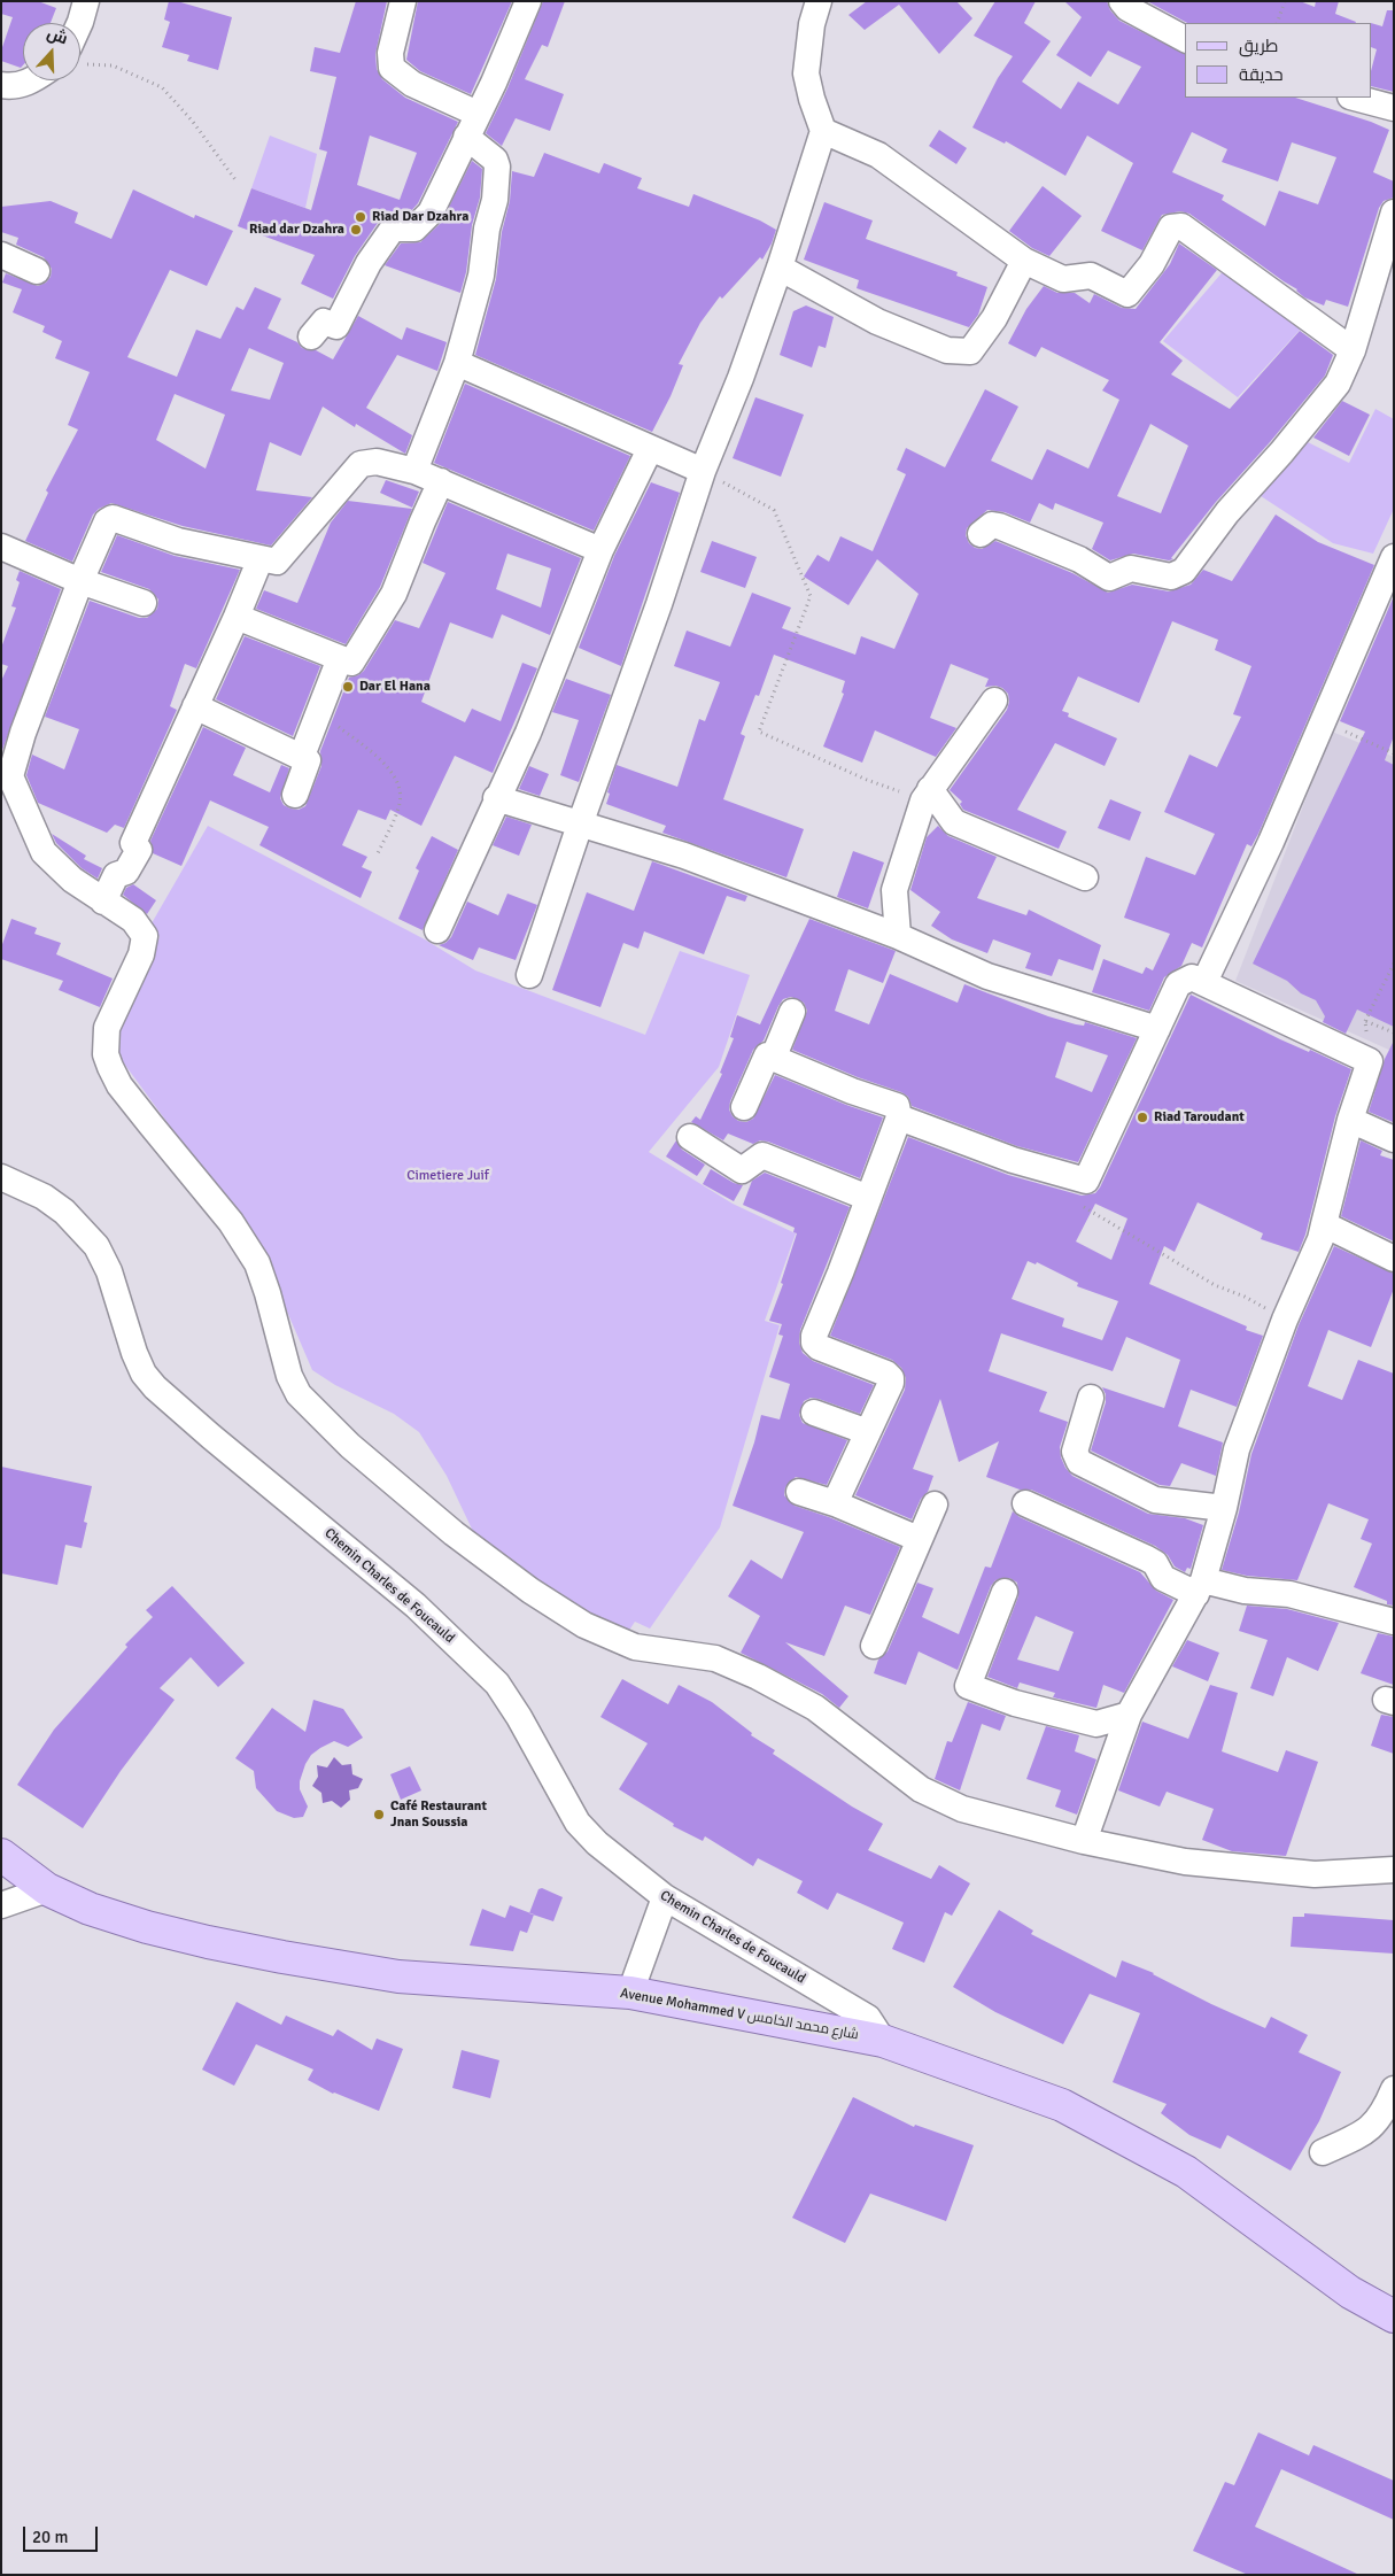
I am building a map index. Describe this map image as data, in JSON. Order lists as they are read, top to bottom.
{
  "streets": {
    "main road": ["Avenue Mohammed V شارع محمد الخامس"],
    "street": ["Chemin Charles de Foucauld"]
  },
  "crossings": [
    ["Chemin Charles de Foucauld", "Avenue Mohammed V شارع محمد الخامس"]
  ],
  "parks": ["Cimetiere Juif"],
  "places": [
    "Riad Dar Dzahra",
    "Riad dar Dzahra",
    "Dar El Hana",
    "Riad Taroudant",
    "Café Restaurant Jnan Soussia"
  ],
  "legend": ["طريق", "حديقة"],
  "scale_bar": "20 m",
  "north": "top"
}
